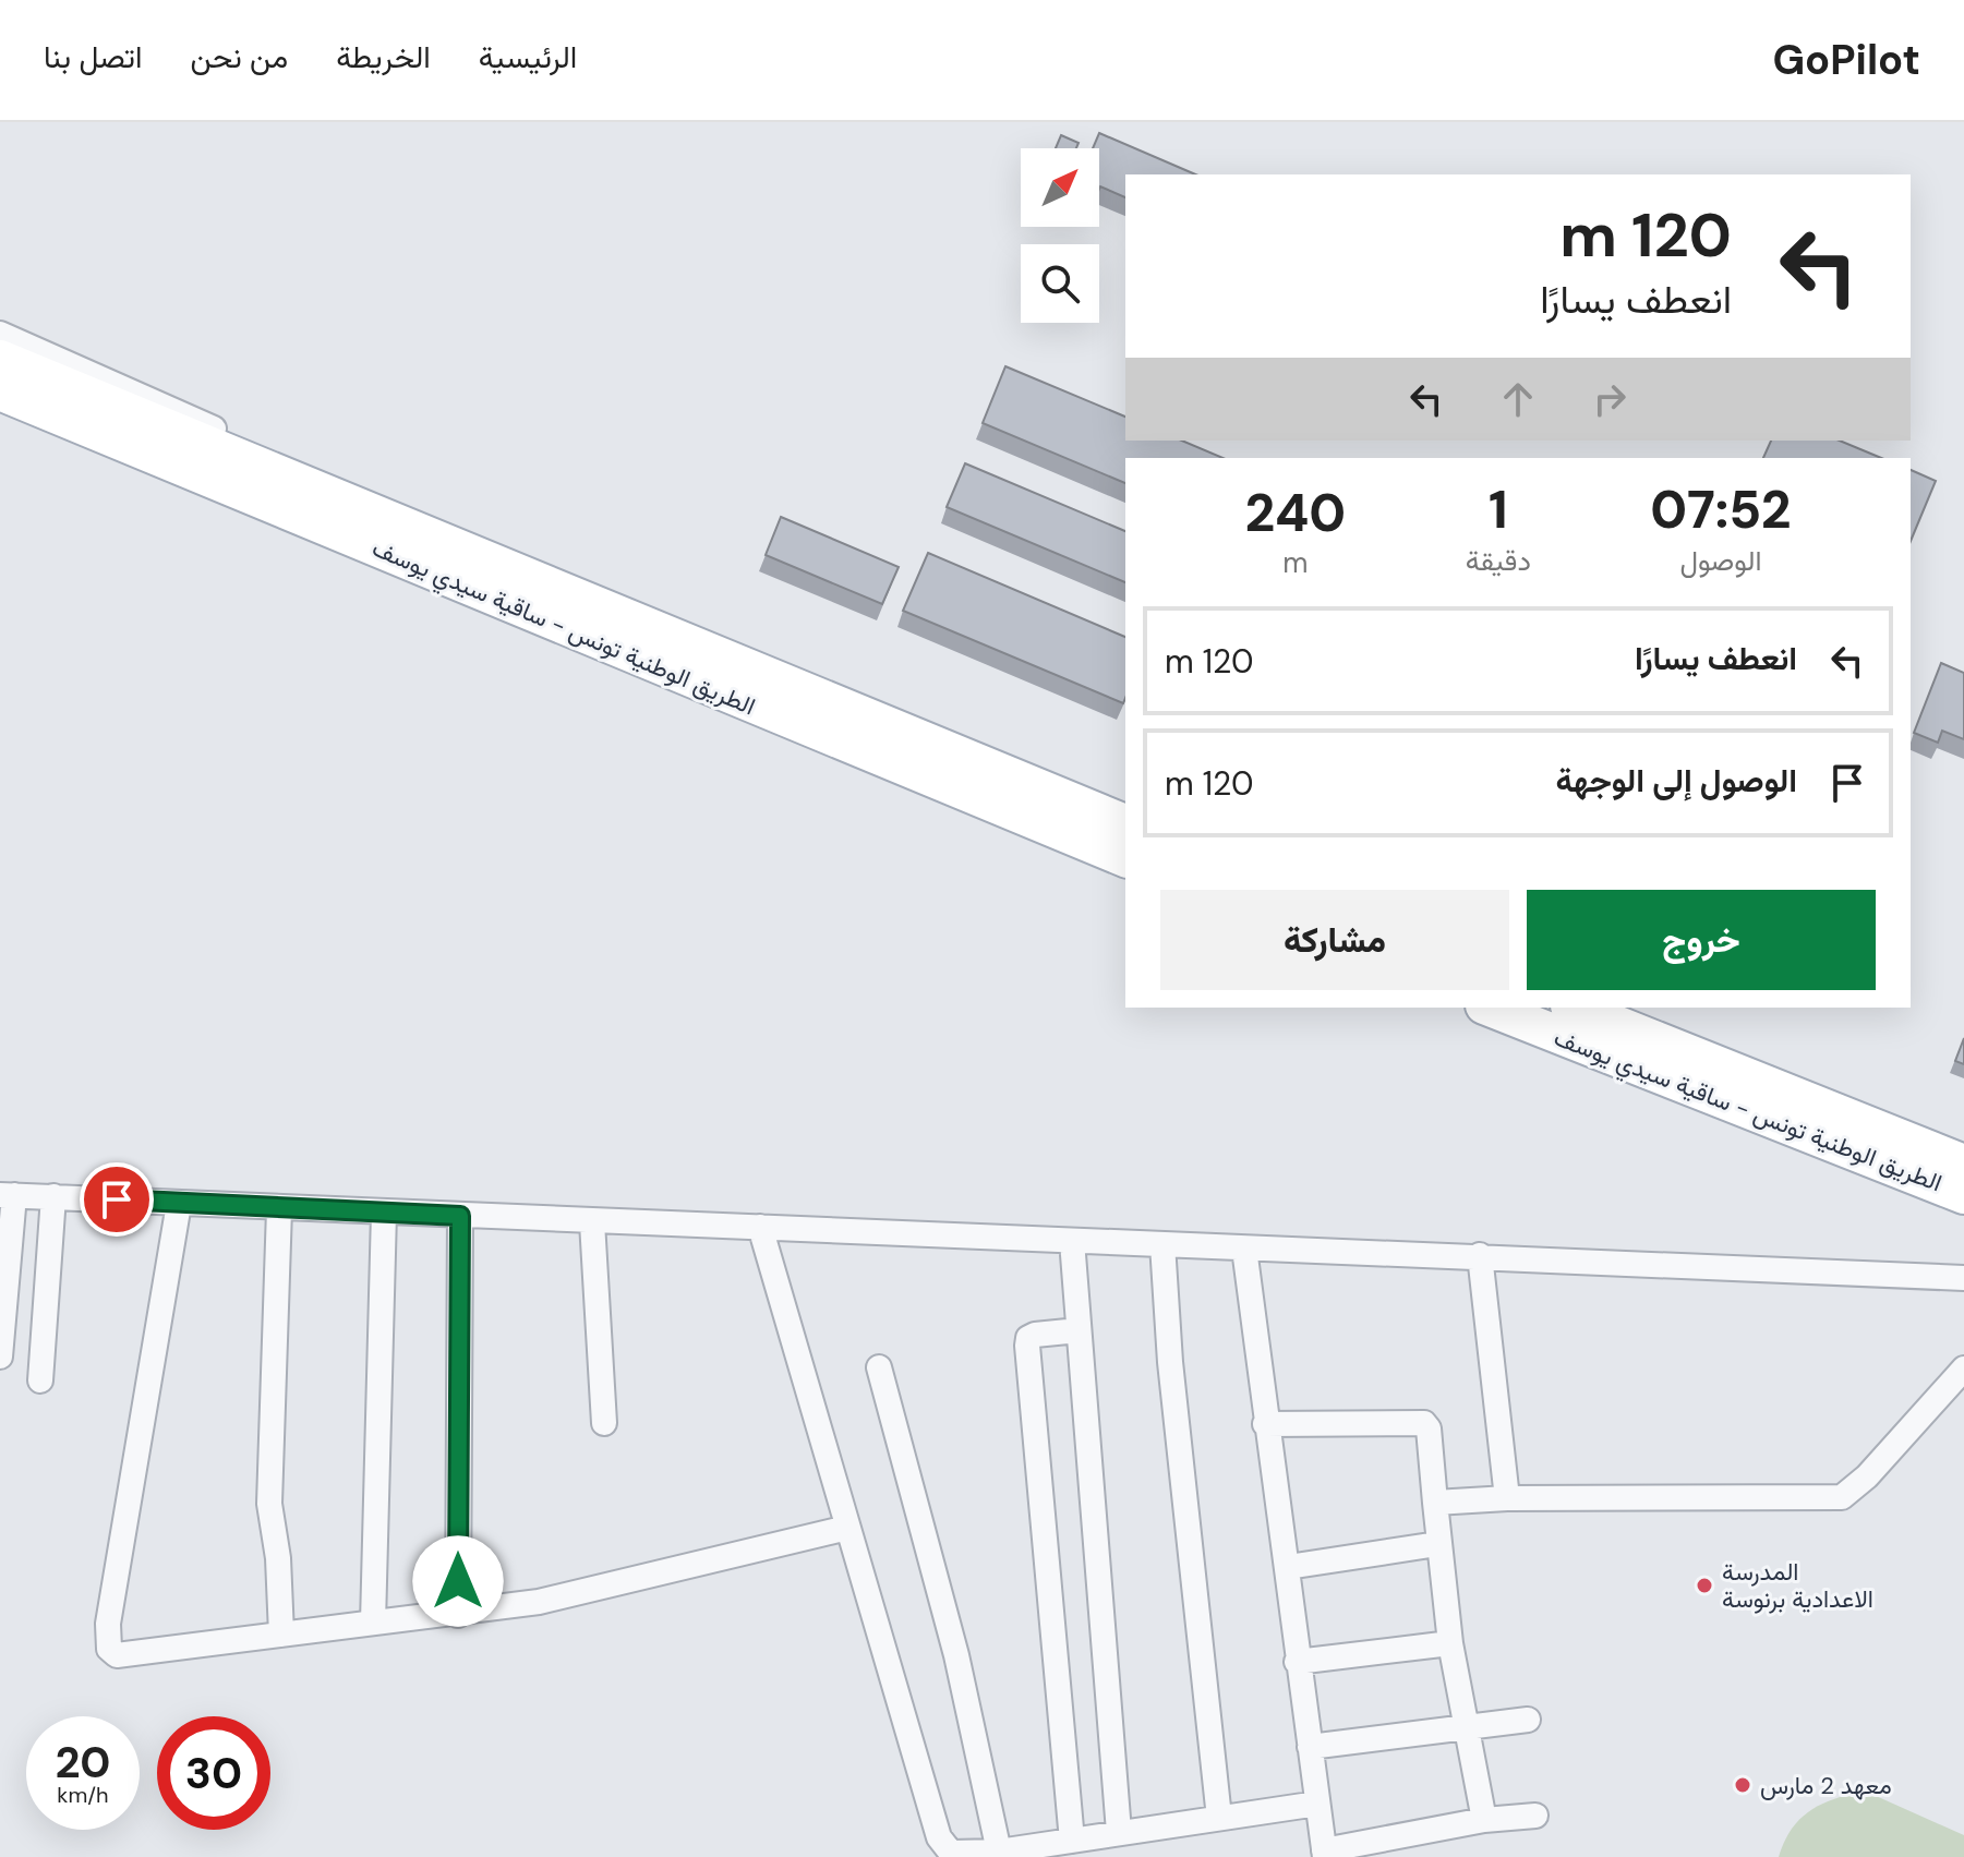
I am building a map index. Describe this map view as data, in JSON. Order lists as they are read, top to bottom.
{
  "streets": {
    "main road": ["الطريق الوطنية تونس - ساقية سيدي يوسف"]
  },
  "places": ["المدرسة الاعدادية برنوسة", "معهد 2 مارس"],
  "north": "top right",
  "page": {
    "header": "GoPilot",
    "nav": [
      "الرئيسية",
      "الخريطة",
      "من نحن",
      "اتصل بنا"
    ],
    "turn": ["120 m", "انعطف يسارًا"],
    "eta": [
      "07:52",
      "الوصول",
      "1",
      "دقيقة",
      "240",
      "m"
    ],
    "list": [
      {
        "name": "انعطف يسارًا",
        "value": "120 m"
      },
      {
        "name": "الوصول إلى الوجهة",
        "value": "120 m"
      }
    ],
    "buttons": ["خروج", "مشاركة"],
    "speed": "20 km/h",
    "limit": "30"
  }
}
